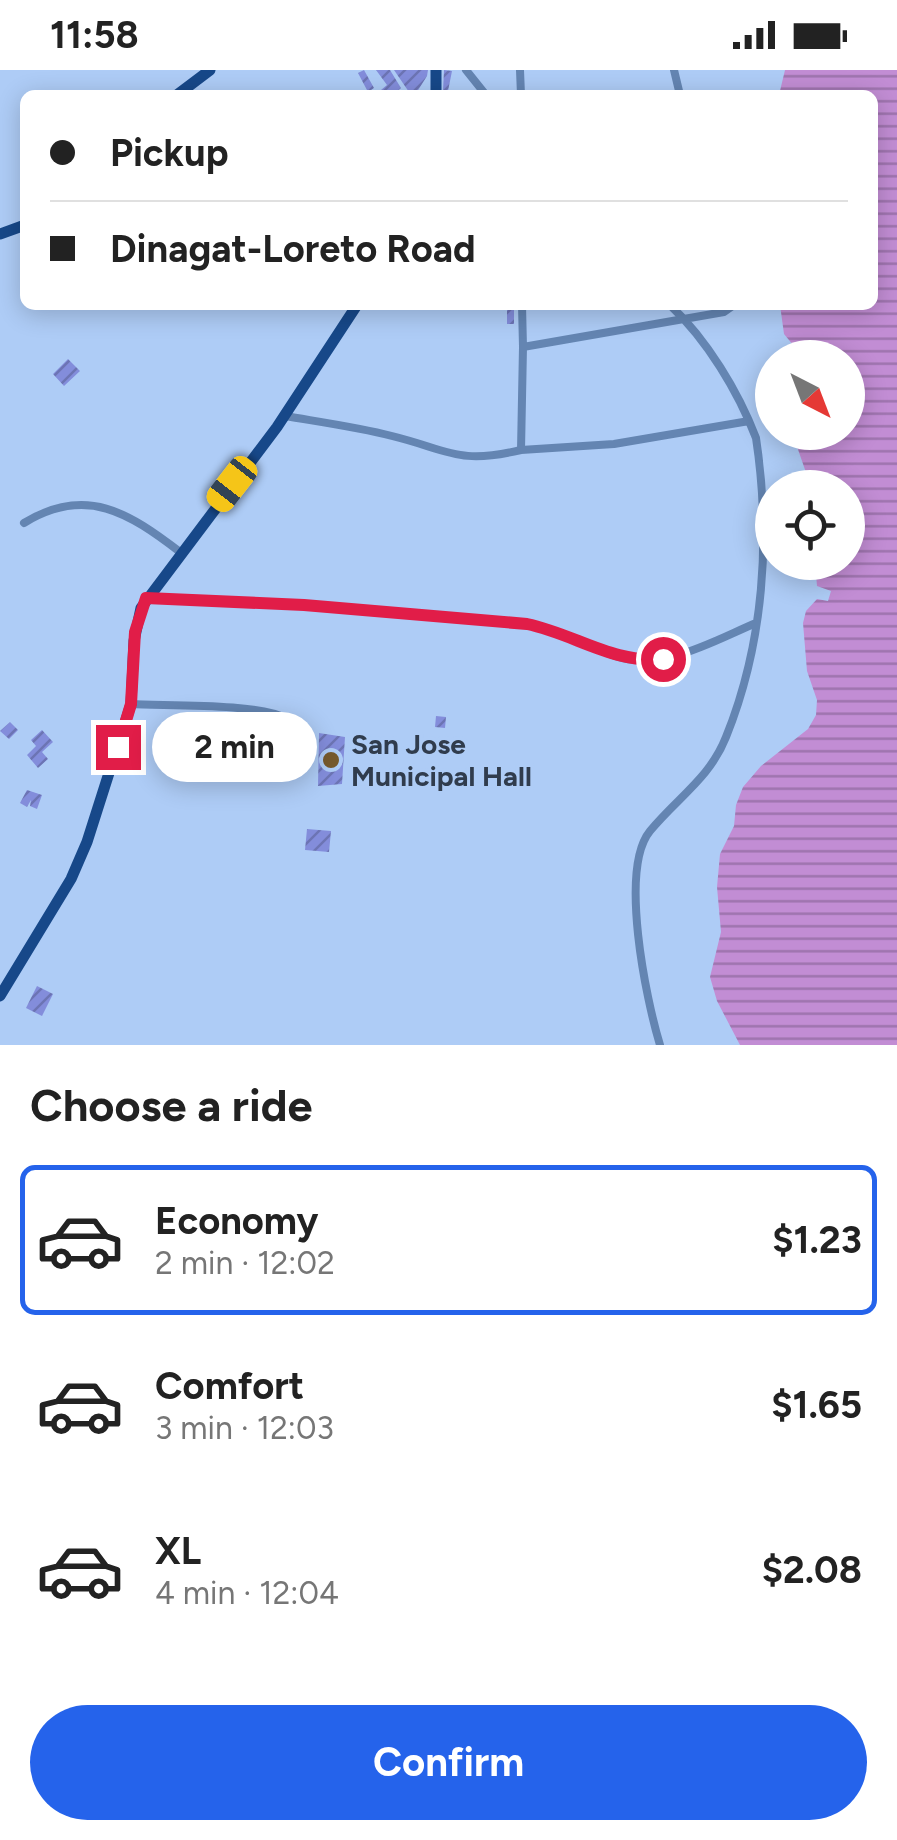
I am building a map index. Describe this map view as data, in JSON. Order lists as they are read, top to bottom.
{
  "places": ["San Jose Municipal Hall"],
  "north": "bottom right",
  "page": {
    "status": "11:58",
    "banner": ["Pickup", "Dinagat-Loreto Road"],
    "bubble": "2 min",
    "heading": "Choose a ride",
    "list": [
      {
        "name": "Economy",
        "note": "2 min · 12:02",
        "value": "$1.23"
      },
      {
        "name": "Comfort",
        "note": "3 min · 12:03",
        "value": "$1.65"
      },
      {
        "name": "XL",
        "note": "4 min · 12:04",
        "value": "$2.08"
      }
    ],
    "buttons": "Confirm"
  }
}
